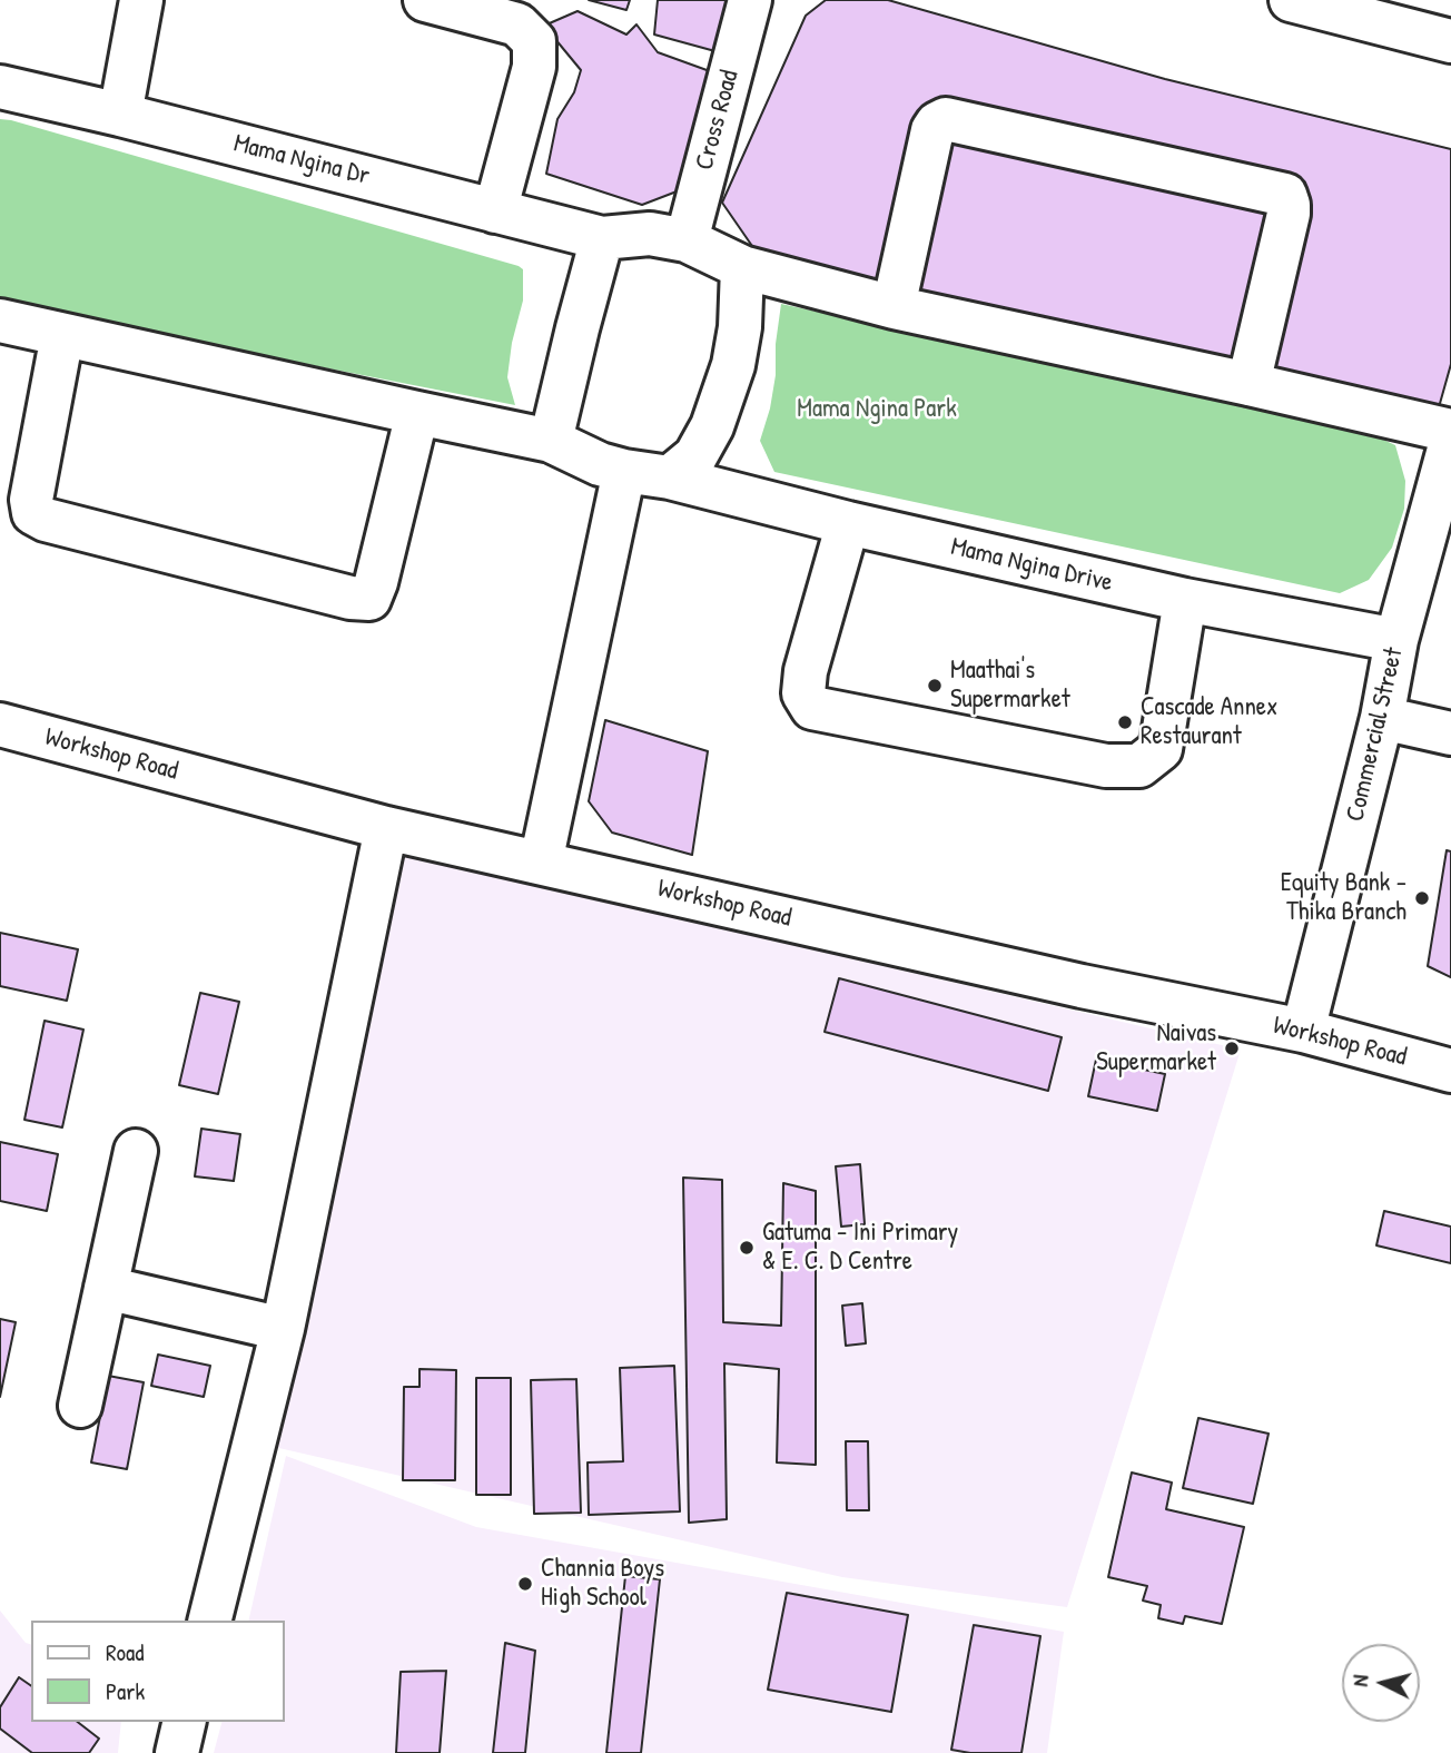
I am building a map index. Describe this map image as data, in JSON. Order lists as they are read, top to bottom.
{
  "streets": {
    "street": [
      "Cross Road",
      "Mama Ngina Dr",
      "Mama Ngina Drive",
      "Commercial Street",
      "Workshop Road"
    ]
  },
  "crossings": [
    ["Cross Road", "Mama Ngina Dr"],
    ["Mama Ngina Drive", "Commercial Street"],
    ["Commercial Street", "Workshop Road"]
  ],
  "parks": ["Mama Ngina Park"],
  "places": [
    "Maathai's Supermarket",
    "Cascade Annex Restaurant",
    "Equity Bank - Thika Branch",
    "Naivas Supermarket",
    "Gatuma - Ini Primary & E. C. D Centre",
    "Channia Boys High School"
  ],
  "legend": ["Road", "Park"],
  "north": "left"
}
